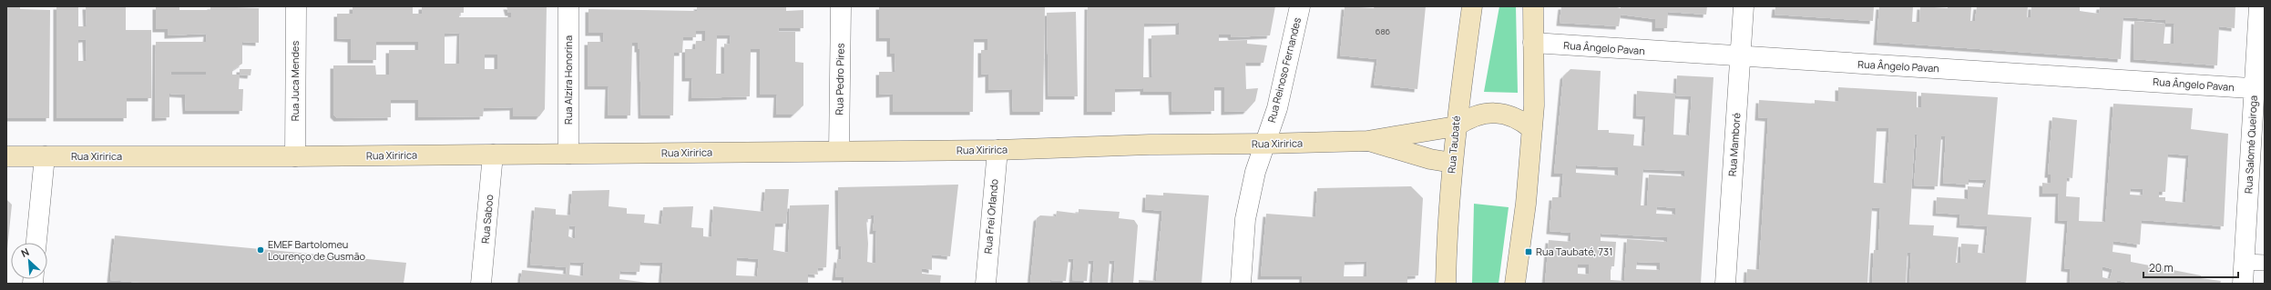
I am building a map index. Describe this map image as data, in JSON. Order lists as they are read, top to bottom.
{
  "streets": {
    "street": [
      "Rua Ângelo Pavan",
      "Rua Reinoso Fernandes",
      "Rua Pedro Pires",
      "Rua Alzira Honorina",
      "Rua Juca Mendes",
      "Rua Xiririca",
      "Rua Taubaté",
      "Rua Mamboré",
      "Rua Salomé Queiroga",
      "Rua Frei Orlando",
      "Rua Saboo"
    ]
  },
  "crossings": [
    ["Rua Ângelo Pavan", "Rua Mamboré"],
    ["Rua Ângelo Pavan", "Rua Salomé Queiroga"],
    ["Rua Reinoso Fernandes", "Rua Xiririca"],
    ["Rua Pedro Pires", "Rua Xiririca"],
    ["Rua Alzira Honorina", "Rua Xiririca"],
    ["Rua Juca Mendes", "Rua Xiririca"],
    ["Rua Xiririca", "Rua Taubaté"],
    ["Rua Xiririca", "Rua Frei Orlando"],
    ["Rua Xiririca", "Rua Saboo"]
  ],
  "places": {
    "other": ["EMEF Bartolomeu Lourenço de Gusmão"],
    "transit": ["Rua Taubaté, 731"]
  },
  "house_numbers": ["686"],
  "scale_bar": "20 m",
  "north": "top left"
}
